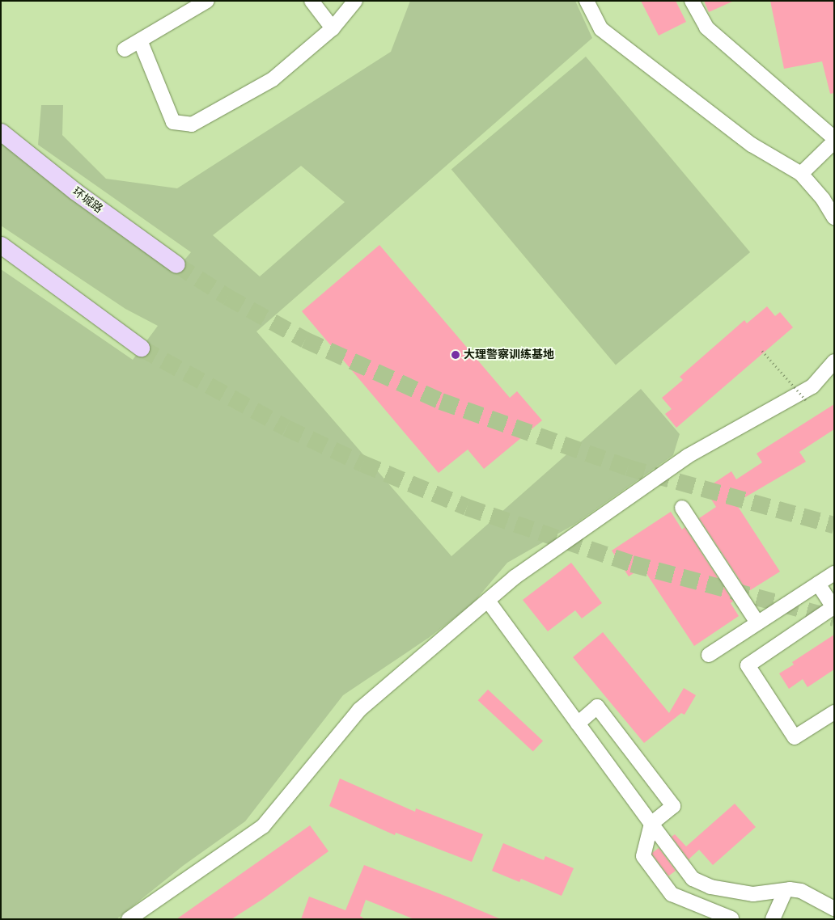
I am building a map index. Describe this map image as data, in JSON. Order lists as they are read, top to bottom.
{
  "streets": {
    "main road": ["环城路"]
  },
  "places": ["大理警察训练基地"]
}
